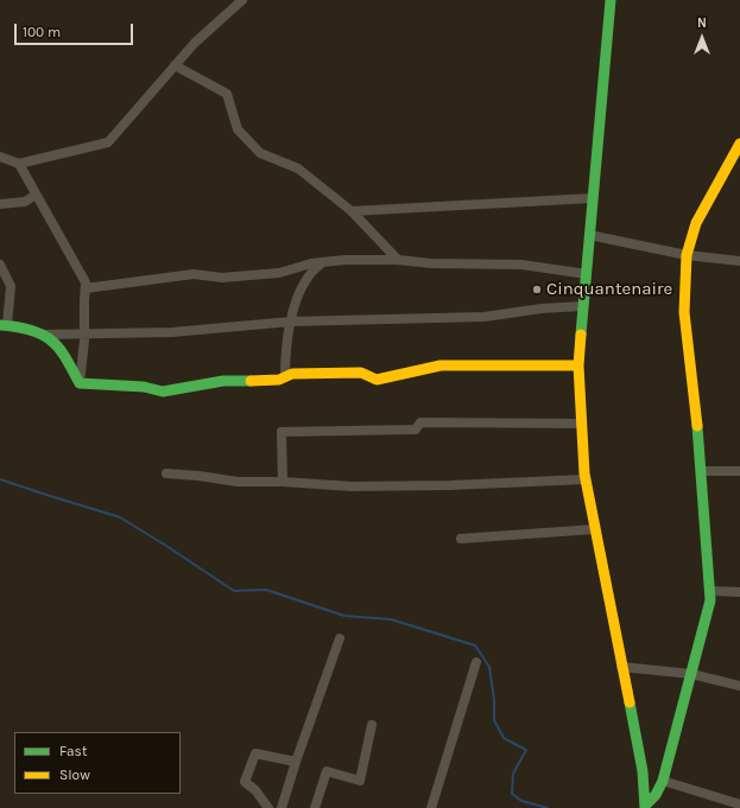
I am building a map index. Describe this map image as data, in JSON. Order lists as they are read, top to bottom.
{
  "places": ["Cinquantenaire"],
  "legend": ["Fast", "Slow"],
  "scale_bar": "100 m",
  "north": "top"
}
